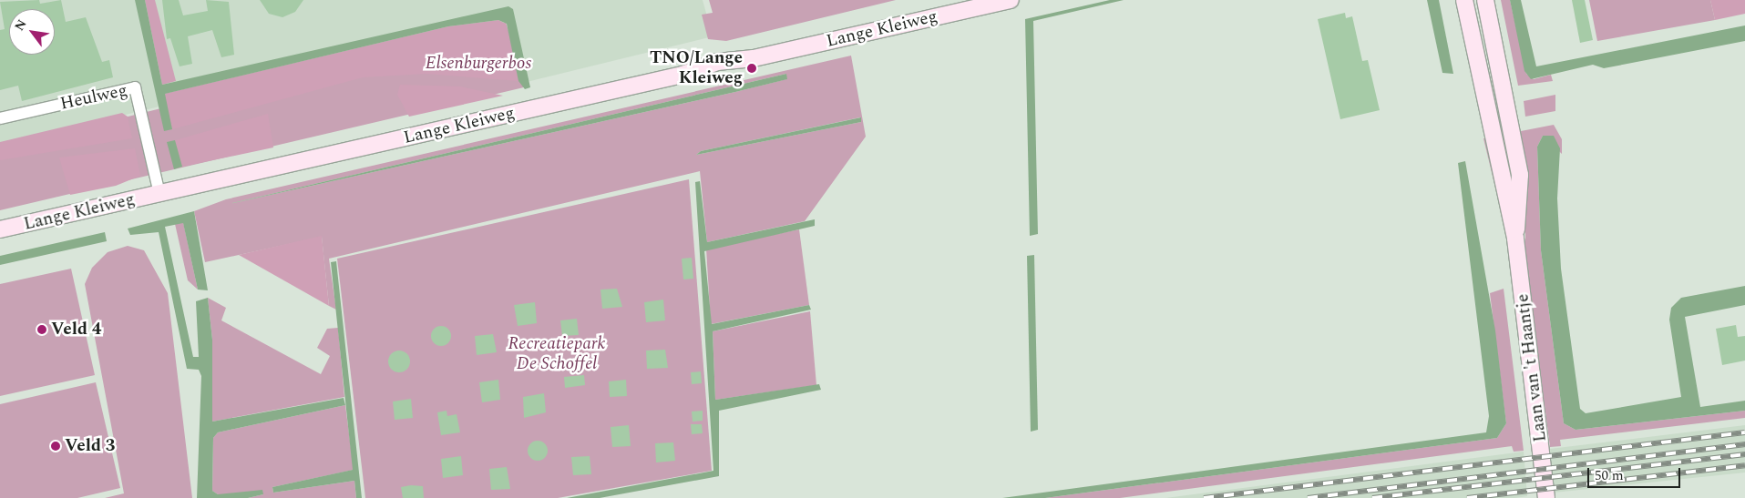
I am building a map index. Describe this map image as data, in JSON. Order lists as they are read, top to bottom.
{
  "streets": {
    "street": ["Lange Kleiweg", "Heulweg", "Laan van 't Haantje"]
  },
  "crossings": [
    ["Lange Kleiweg", "Heulweg"]
  ],
  "parks": ["Elsenburgerbos", "Recreatiepark De Schoffel"],
  "places": ["TNO/Lange Kleiweg", "Veld 4", "Veld 3"],
  "scale_bar": "50 m",
  "north": "top left"
}
